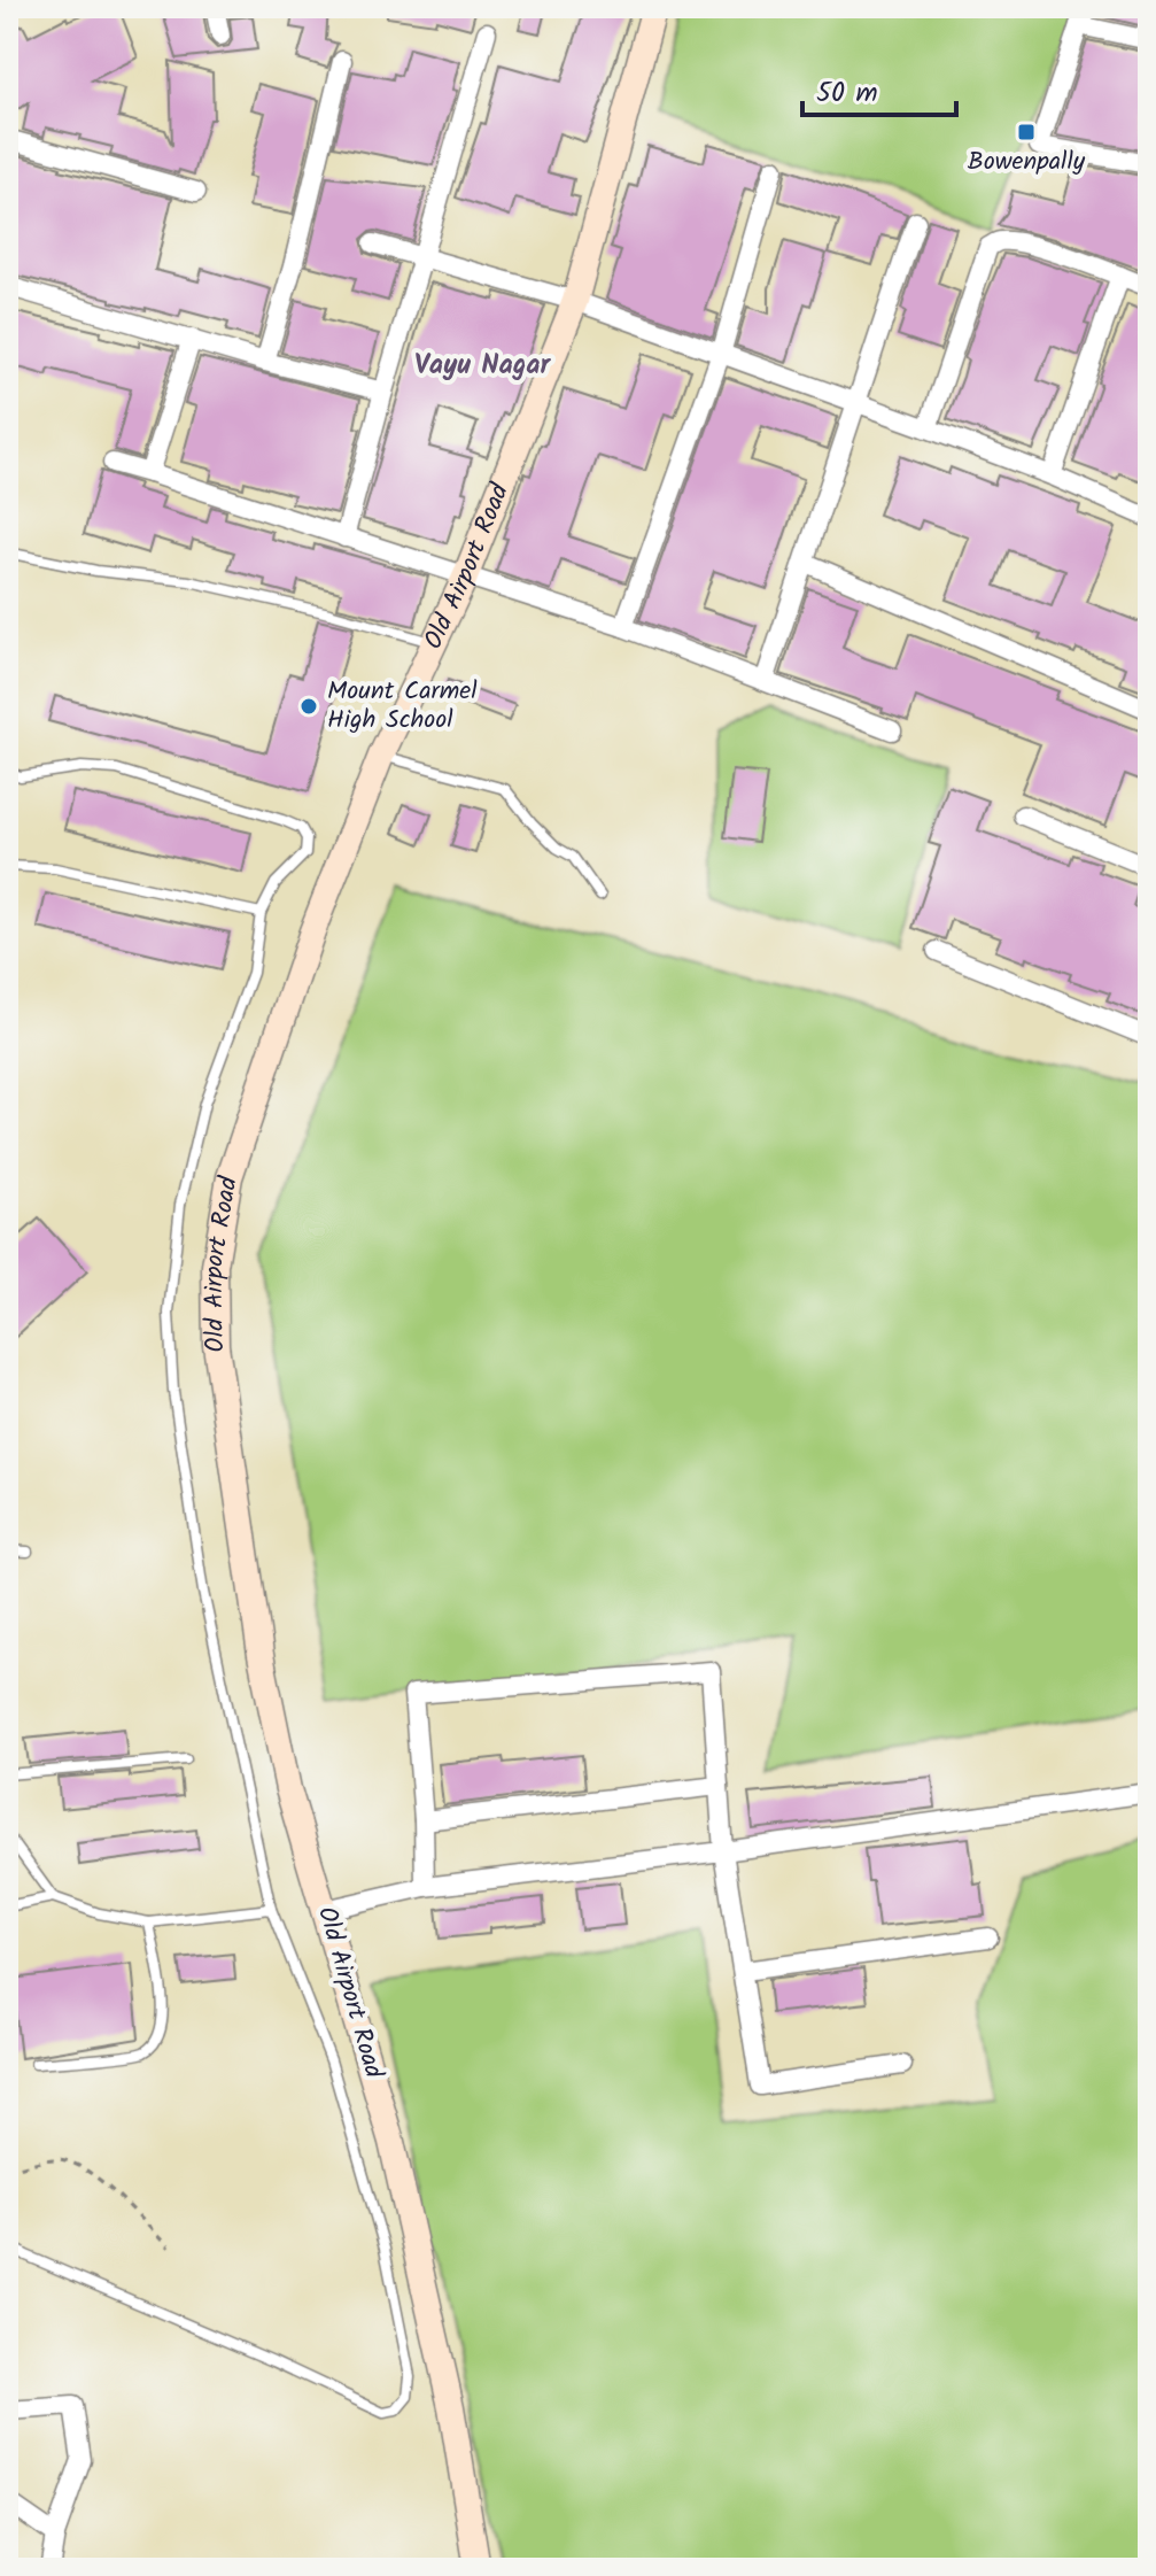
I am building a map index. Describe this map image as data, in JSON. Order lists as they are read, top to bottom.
{
  "streets": {
    "main road": ["Old Airport Road"]
  },
  "districts": ["Vayu Nagar"],
  "places": {
    "transit": ["Bowenpally"],
    "other": ["Mount Carmel High School"]
  },
  "scale_bar": "50 m"
}
